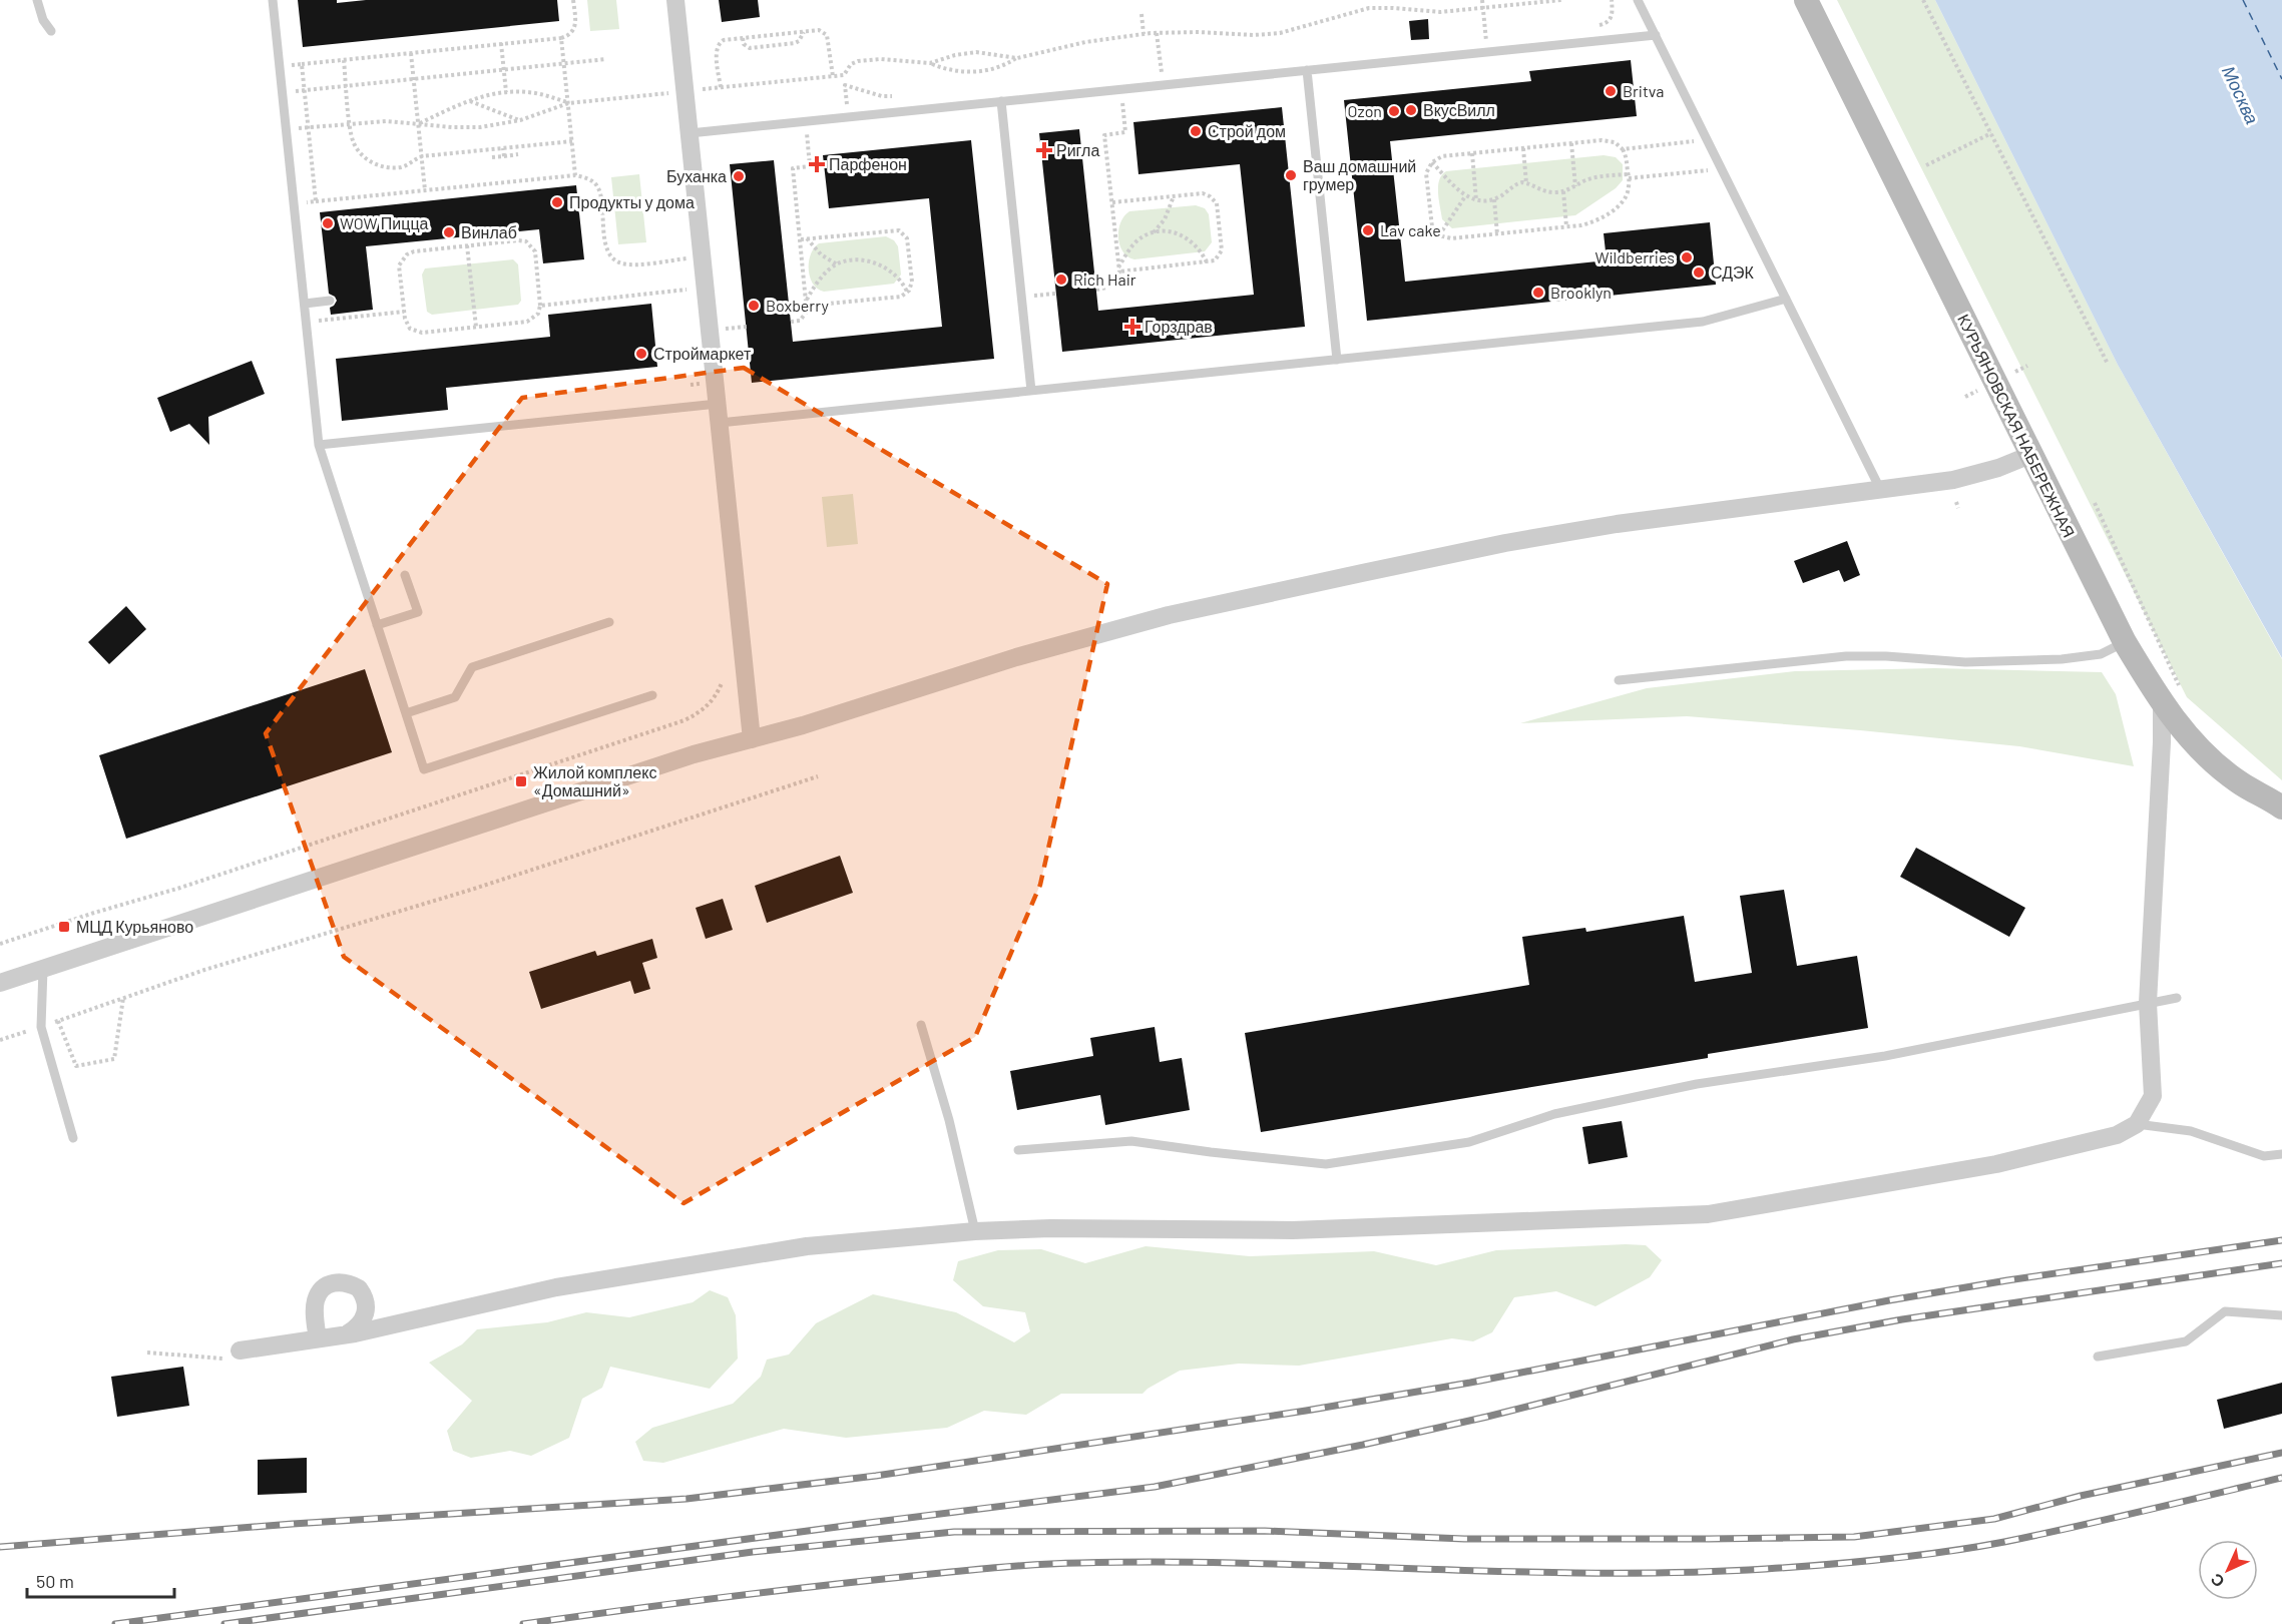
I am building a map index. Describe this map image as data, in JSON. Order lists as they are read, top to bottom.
{
  "streets": {
    "main road": ["КУРЬЯНОВСКАЯ НАБЕРЕЖНАЯ"]
  },
  "water": ["Москва"],
  "places": {
    "other": [
      "Britva",
      "ВкусВилл",
      "Ozon",
      "Строй дом",
      "Ваш домашний грумер",
      "Буханка",
      "Продукты у дома",
      "WOW Пицца",
      "Lav cake",
      "Винлаб",
      "Wildberries",
      "СДЭК",
      "Rich Hair",
      "Brooklyn",
      "Boxberry",
      "Строймаркет"
    ],
    "health": ["Ригла", "Парфенон", "Горздрав"],
    "transit": ["Жилой комплекс «Домашний»", "МЦД Курьяново"]
  },
  "scale_bar": "50 m",
  "north": "bottom left"
}
